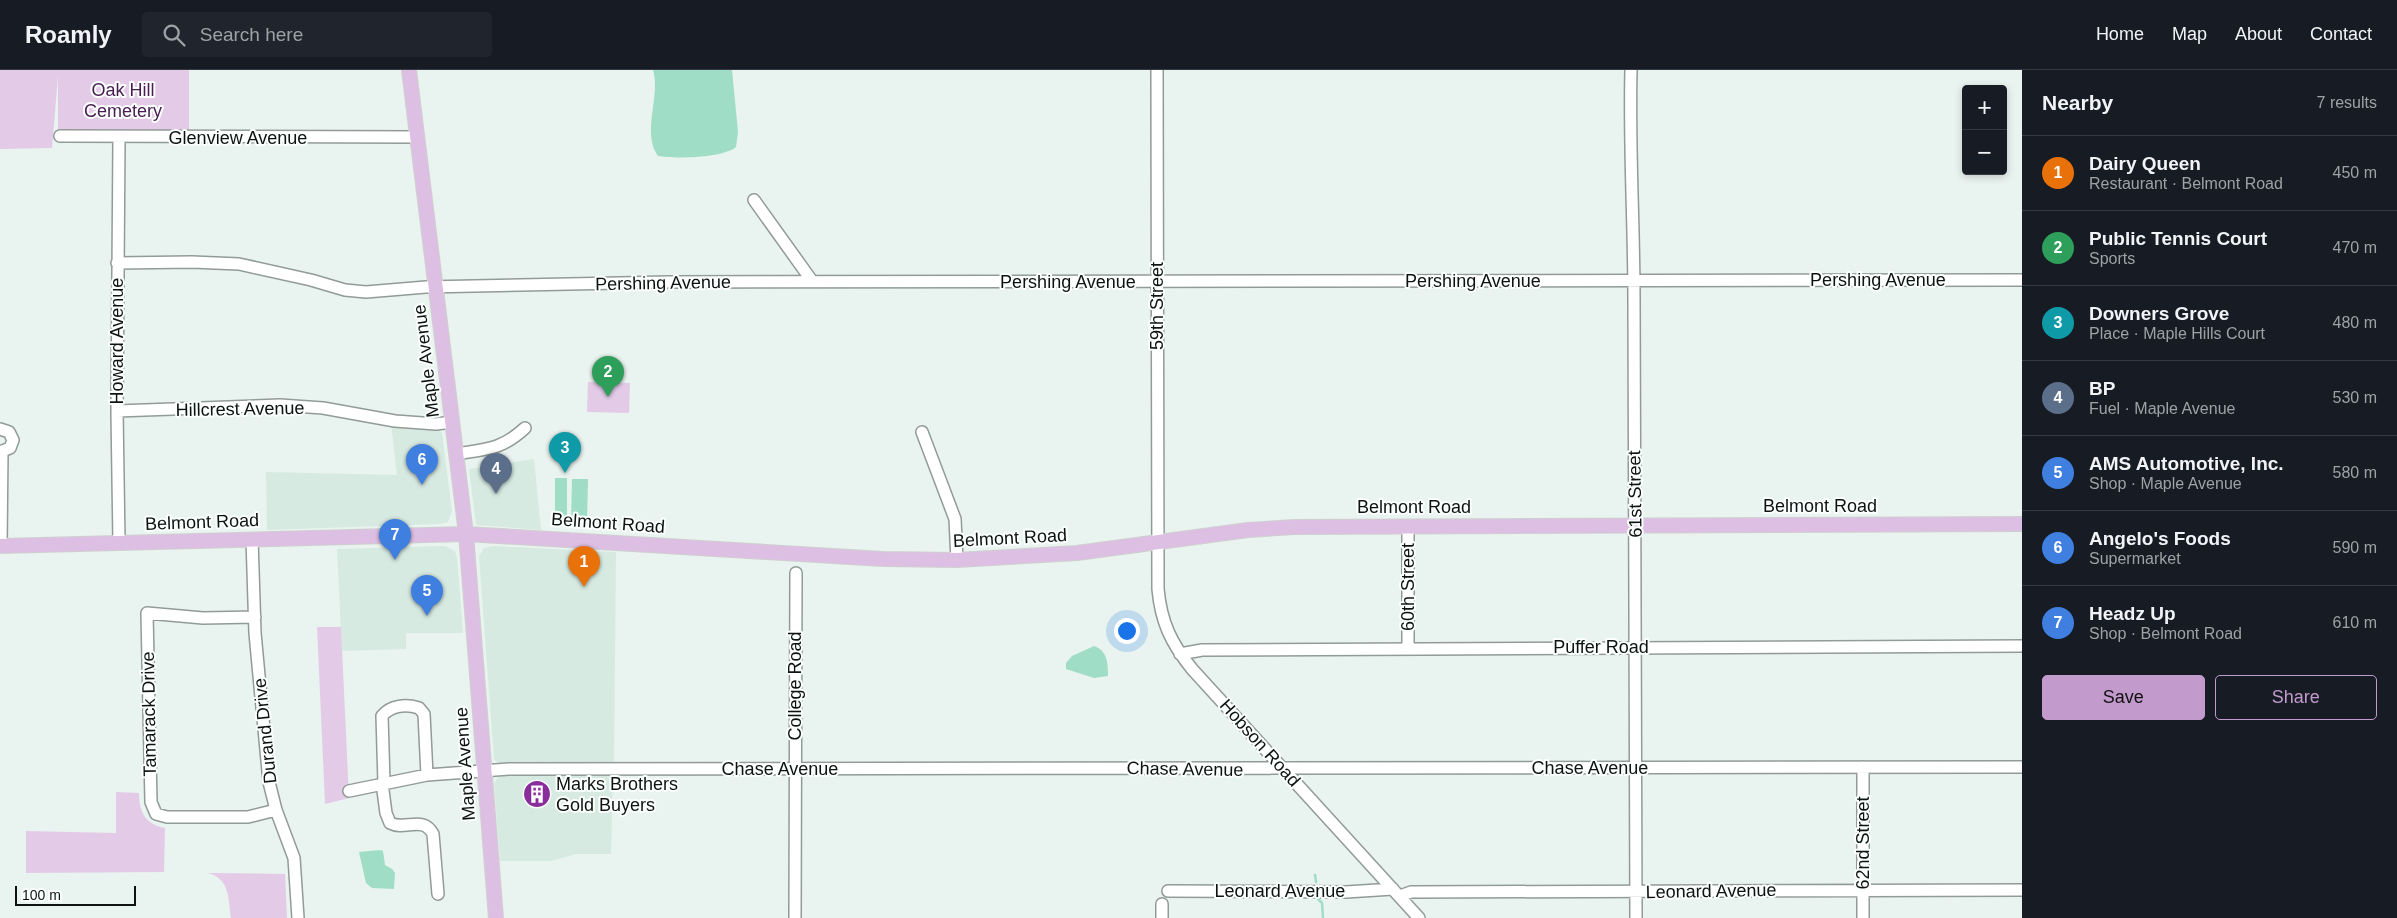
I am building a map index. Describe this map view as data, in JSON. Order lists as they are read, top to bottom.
{
  "streets": {
    "main road": ["Maple Avenue", "Belmont Road"],
    "street": [
      "Glenview Avenue",
      "Pershing Avenue",
      "59th Street",
      "Howard Avenue",
      "Hillcrest Avenue",
      "61st Street",
      "60th Street",
      "Puffer Road",
      "College Road",
      "Tamarack Drive",
      "Durand Drive",
      "Hobson Road",
      "Chase Avenue",
      "62nd Street",
      "Leonard Avenue"
    ]
  },
  "crossings": [
    ["Glenview Avenue", "Howard Avenue"],
    ["Glenview Avenue", "Maple Avenue"],
    ["Pershing Avenue", "59th Street"],
    ["Pershing Avenue", "Howard Avenue"],
    ["Pershing Avenue", "Maple Avenue"],
    ["Pershing Avenue", "61st Street"],
    ["59th Street", "Belmont Road"],
    ["59th Street", "Hobson Road"],
    ["Howard Avenue", "Hillcrest Avenue"],
    ["Howard Avenue", "Belmont Road"],
    ["Maple Avenue", "Hillcrest Avenue"],
    ["Maple Avenue", "Belmont Road"],
    ["Maple Avenue", "Chase Avenue"],
    ["61st Street", "Belmont Road"],
    ["61st Street", "Puffer Road"],
    ["61st Street", "Chase Avenue"],
    ["61st Street", "Leonard Avenue"],
    ["Belmont Road", "60th Street"],
    ["Belmont Road", "Durand Drive"],
    ["Belmont Road", "Hobson Road"],
    ["60th Street", "Puffer Road"],
    ["Puffer Road", "Hobson Road"],
    ["College Road", "Chase Avenue"],
    ["Tamarack Drive", "Durand Drive"],
    ["Hobson Road", "Chase Avenue"],
    ["Hobson Road", "Leonard Avenue"],
    ["Chase Avenue", "62nd Street"],
    ["62nd Street", "Leonard Avenue"]
  ],
  "parks": ["Oak Hill Cemetery"],
  "places": {
    "building": ["Marks Brothers Gold Buyers"]
  },
  "scale_bar": "100 m",
  "page": {
    "header": "Roamly",
    "search": "Search here",
    "nav": [
      "Home",
      "Map",
      "About",
      "Contact"
    ],
    "heading": ["Nearby", "7 results"],
    "map_buttons": ["+", "−"],
    "list": [
      {
        "mark": "1",
        "name": "Dairy Queen",
        "note": "Restaurant · Belmont Road",
        "value": "450 m"
      },
      {
        "mark": "2",
        "name": "Public Tennis Court",
        "note": "Sports",
        "value": "470 m"
      },
      {
        "mark": "3",
        "name": "Downers Grove",
        "note": "Place · Maple Hills Court",
        "value": "480 m"
      },
      {
        "mark": "4",
        "name": "BP",
        "note": "Fuel · Maple Avenue",
        "value": "530 m"
      },
      {
        "mark": "5",
        "name": "AMS Automotive, Inc.",
        "note": "Shop · Maple Avenue",
        "value": "580 m"
      },
      {
        "mark": "6",
        "name": "Angelo's Foods",
        "note": "Supermarket",
        "value": "590 m"
      },
      {
        "mark": "7",
        "name": "Headz Up",
        "note": "Shop · Belmont Road",
        "value": "610 m"
      }
    ],
    "pins": [
      "2",
      "3",
      "6",
      "4",
      "7",
      "1",
      "5"
    ],
    "buttons": ["Save", "Share"],
    "scale": "100 m"
  }
}
